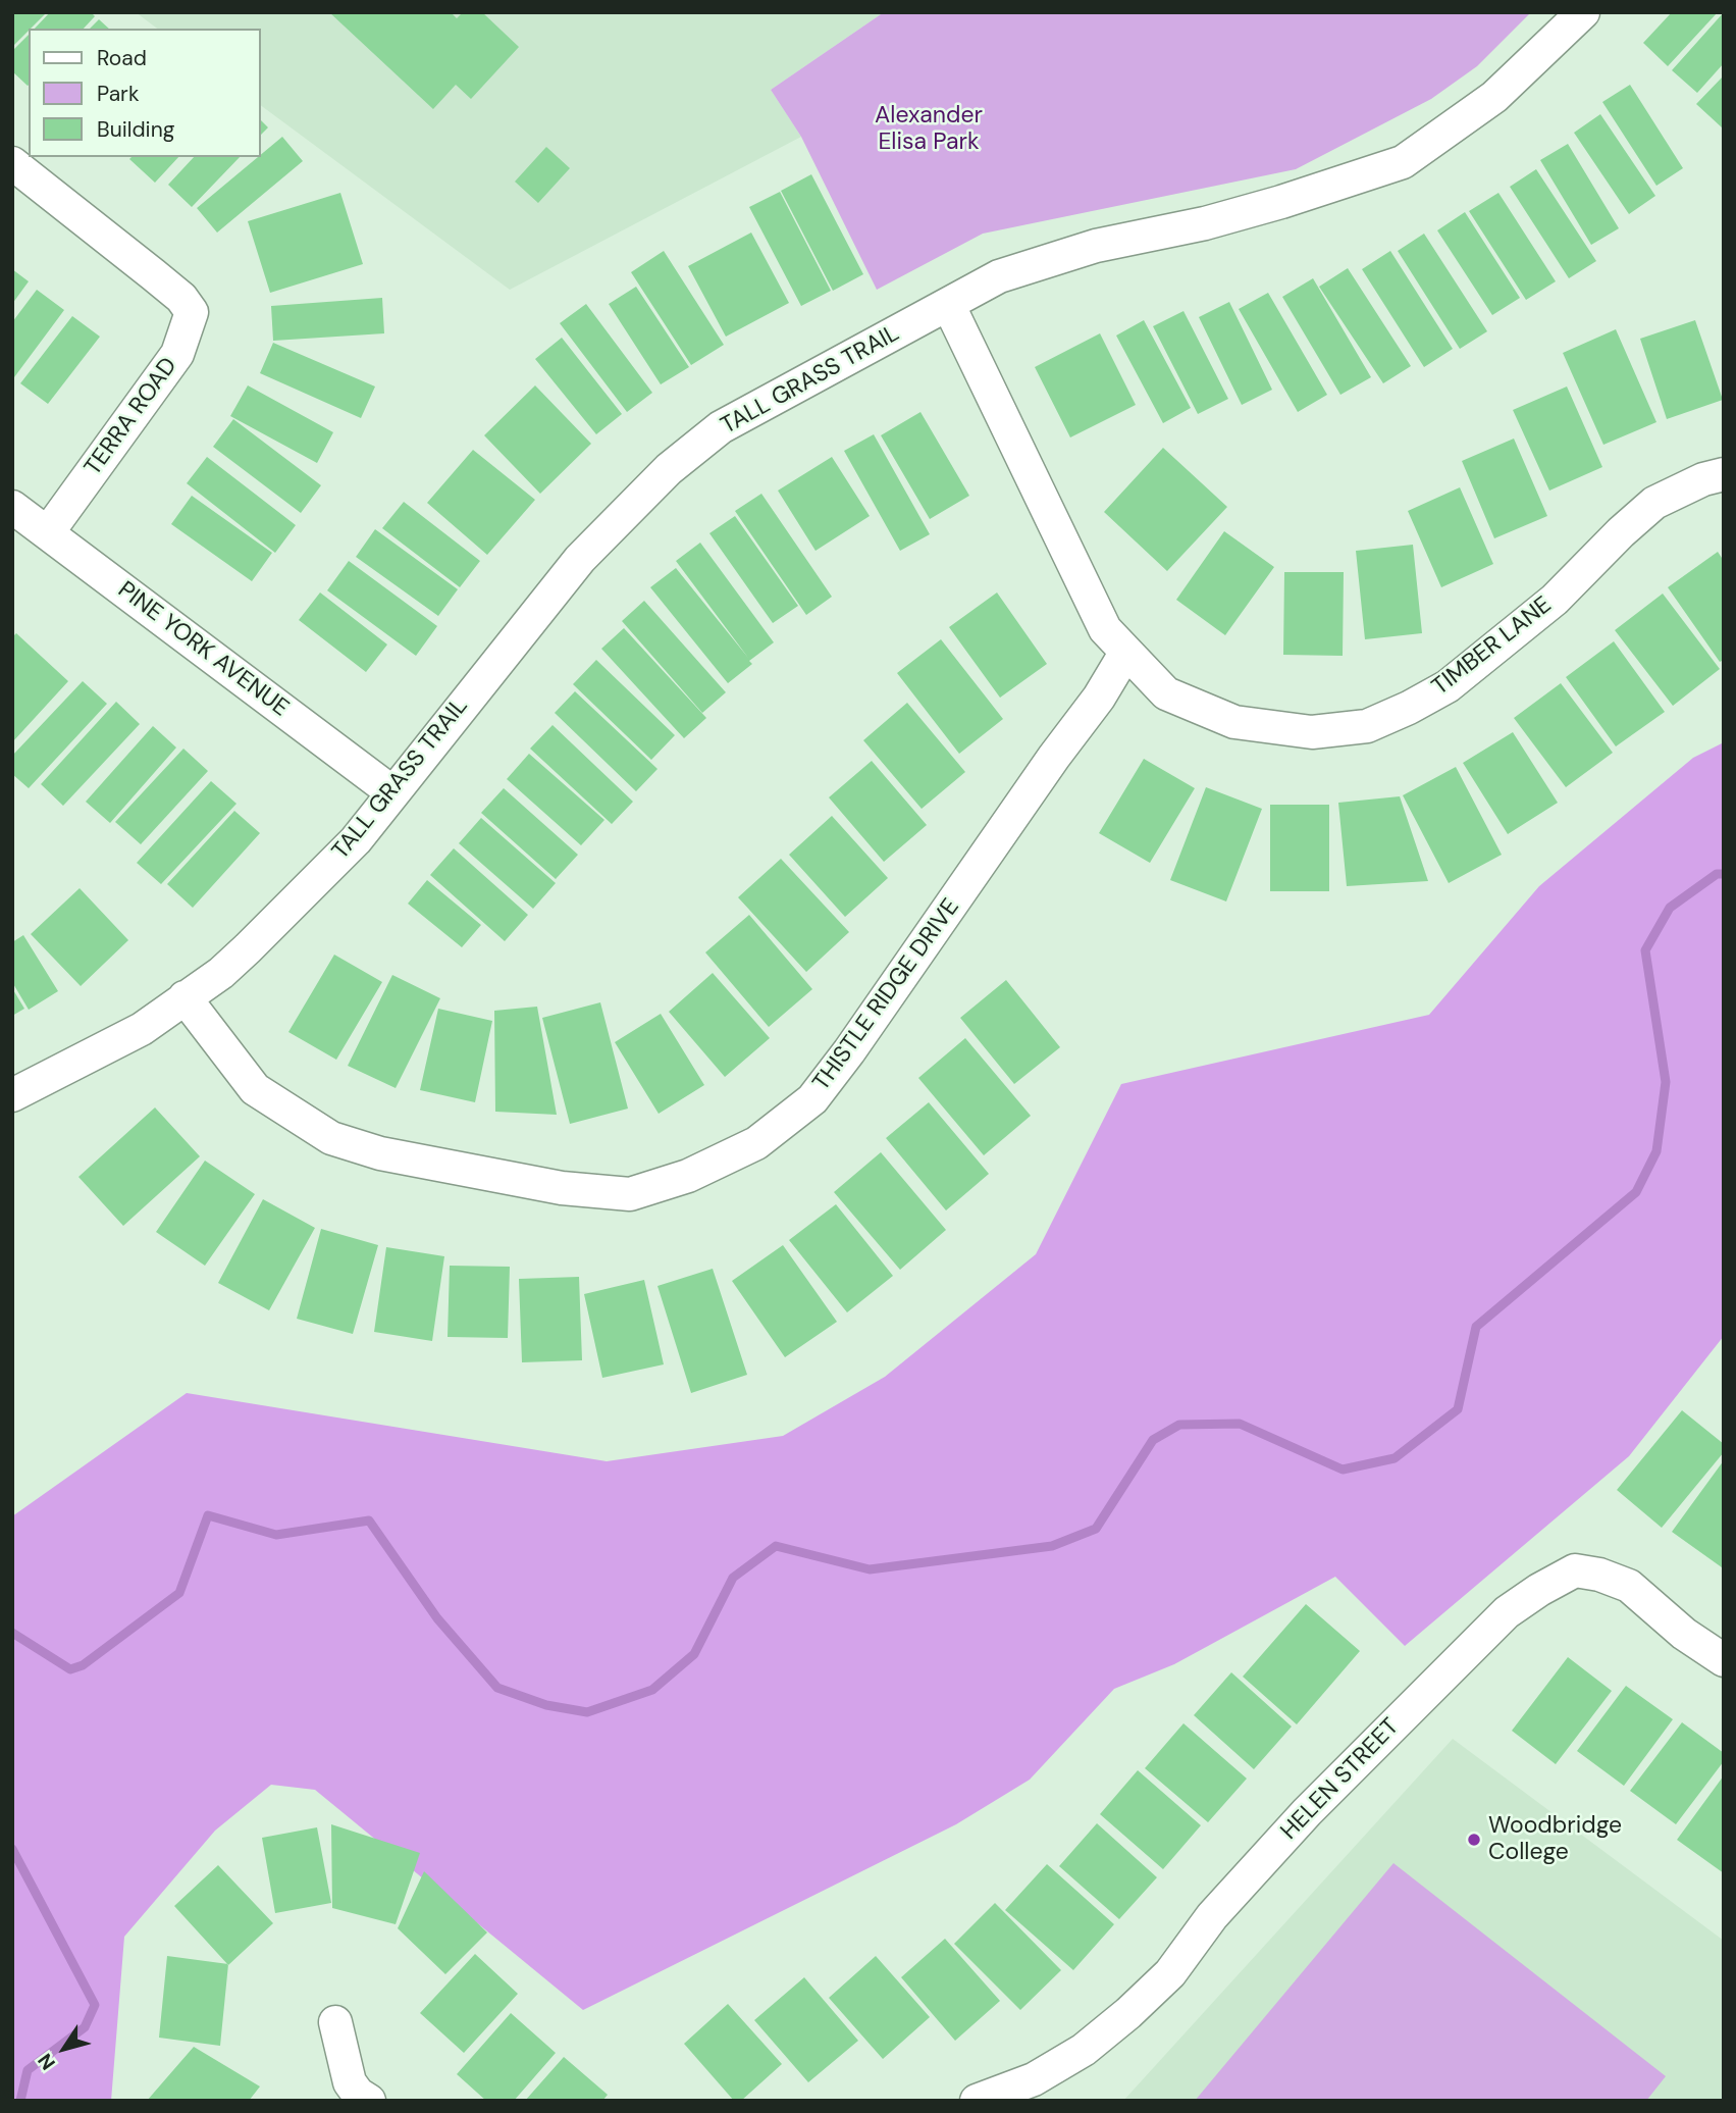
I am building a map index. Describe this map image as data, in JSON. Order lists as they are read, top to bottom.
{
  "streets": {
    "street": [
      "TALL GRASS TRAIL",
      "TERRA ROAD",
      "TIMBER LANE",
      "PINE YORK AVENUE",
      "THISTLE RIDGE DRIVE",
      "HELEN STREET"
    ]
  },
  "crossings": [
    ["TALL GRASS TRAIL", "TIMBER LANE"],
    ["TALL GRASS TRAIL", "PINE YORK AVENUE"],
    ["TALL GRASS TRAIL", "THISTLE RIDGE DRIVE"],
    ["TERRA ROAD", "PINE YORK AVENUE"],
    ["TIMBER LANE", "THISTLE RIDGE DRIVE"]
  ],
  "parks": ["Alexander Elisa Park"],
  "places": ["Woodbridge College"],
  "legend": ["Road", "Park", "Building"],
  "north": "bottom left"
}
